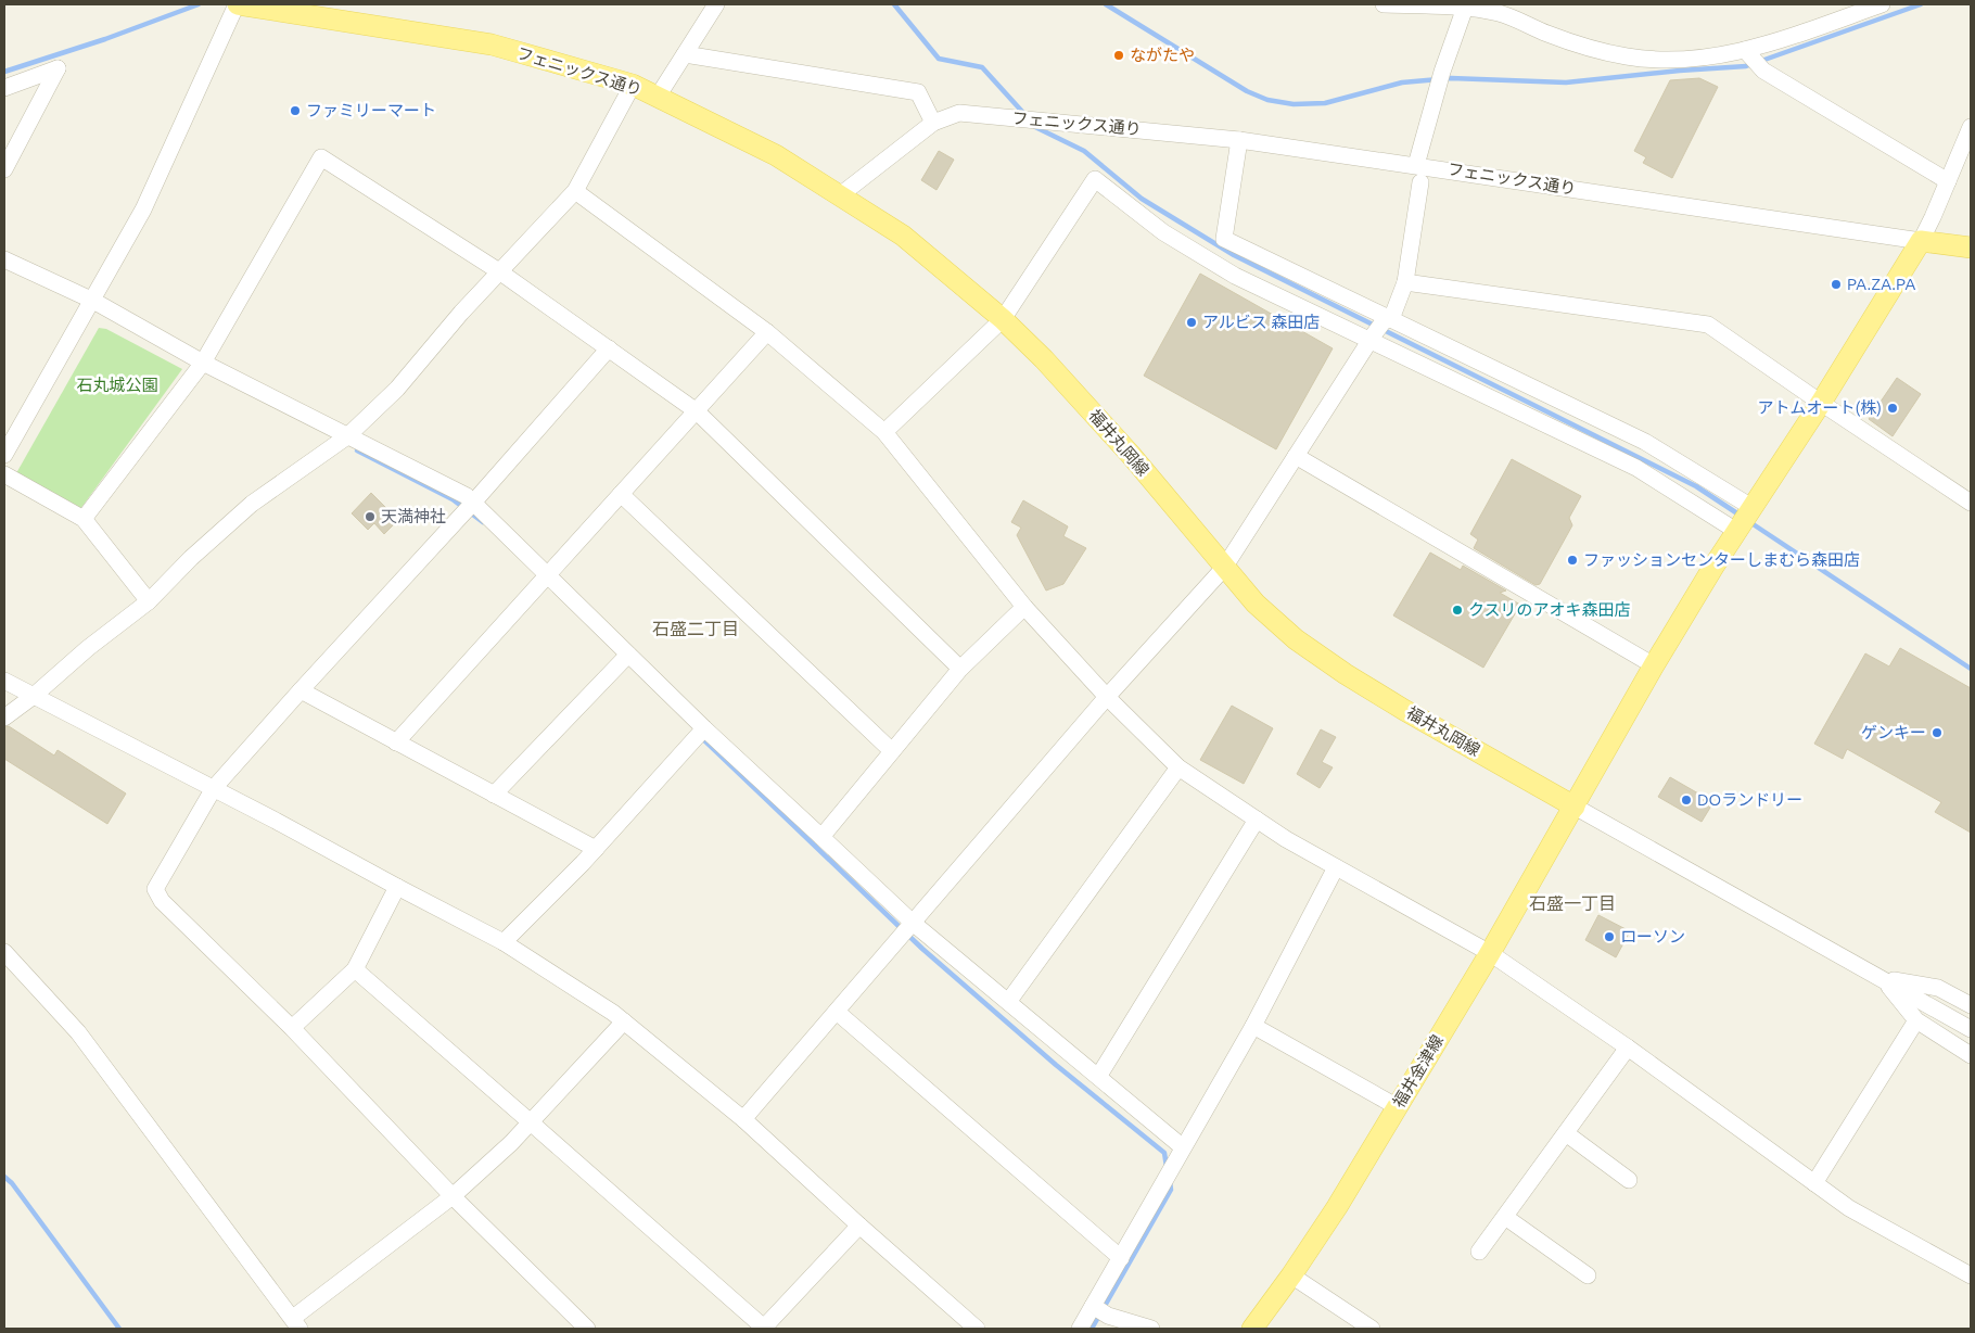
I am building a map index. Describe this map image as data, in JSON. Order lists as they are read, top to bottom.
{
  "streets": {
    "main road": ["フェニックス通り", "福井丸岡線", "福井金津線"]
  },
  "crossings": [
    ["フェニックス通り", "福井丸岡線"],
    ["福井丸岡線", "福井金津線"]
  ],
  "districts": ["石盛二丁目", "石盛一丁目"],
  "parks": ["石丸城公園"],
  "places": [
    "ながたや",
    "ファミリーマート",
    "PA.ZA.PA",
    "アルビス 森田店",
    "アトムオート(株)",
    "天満神社",
    "ファッションセンターしまむら森田店",
    "クスリのアオキ森田店",
    "ゲンキー",
    "DOランドリー",
    "ローソン"
  ]
}
